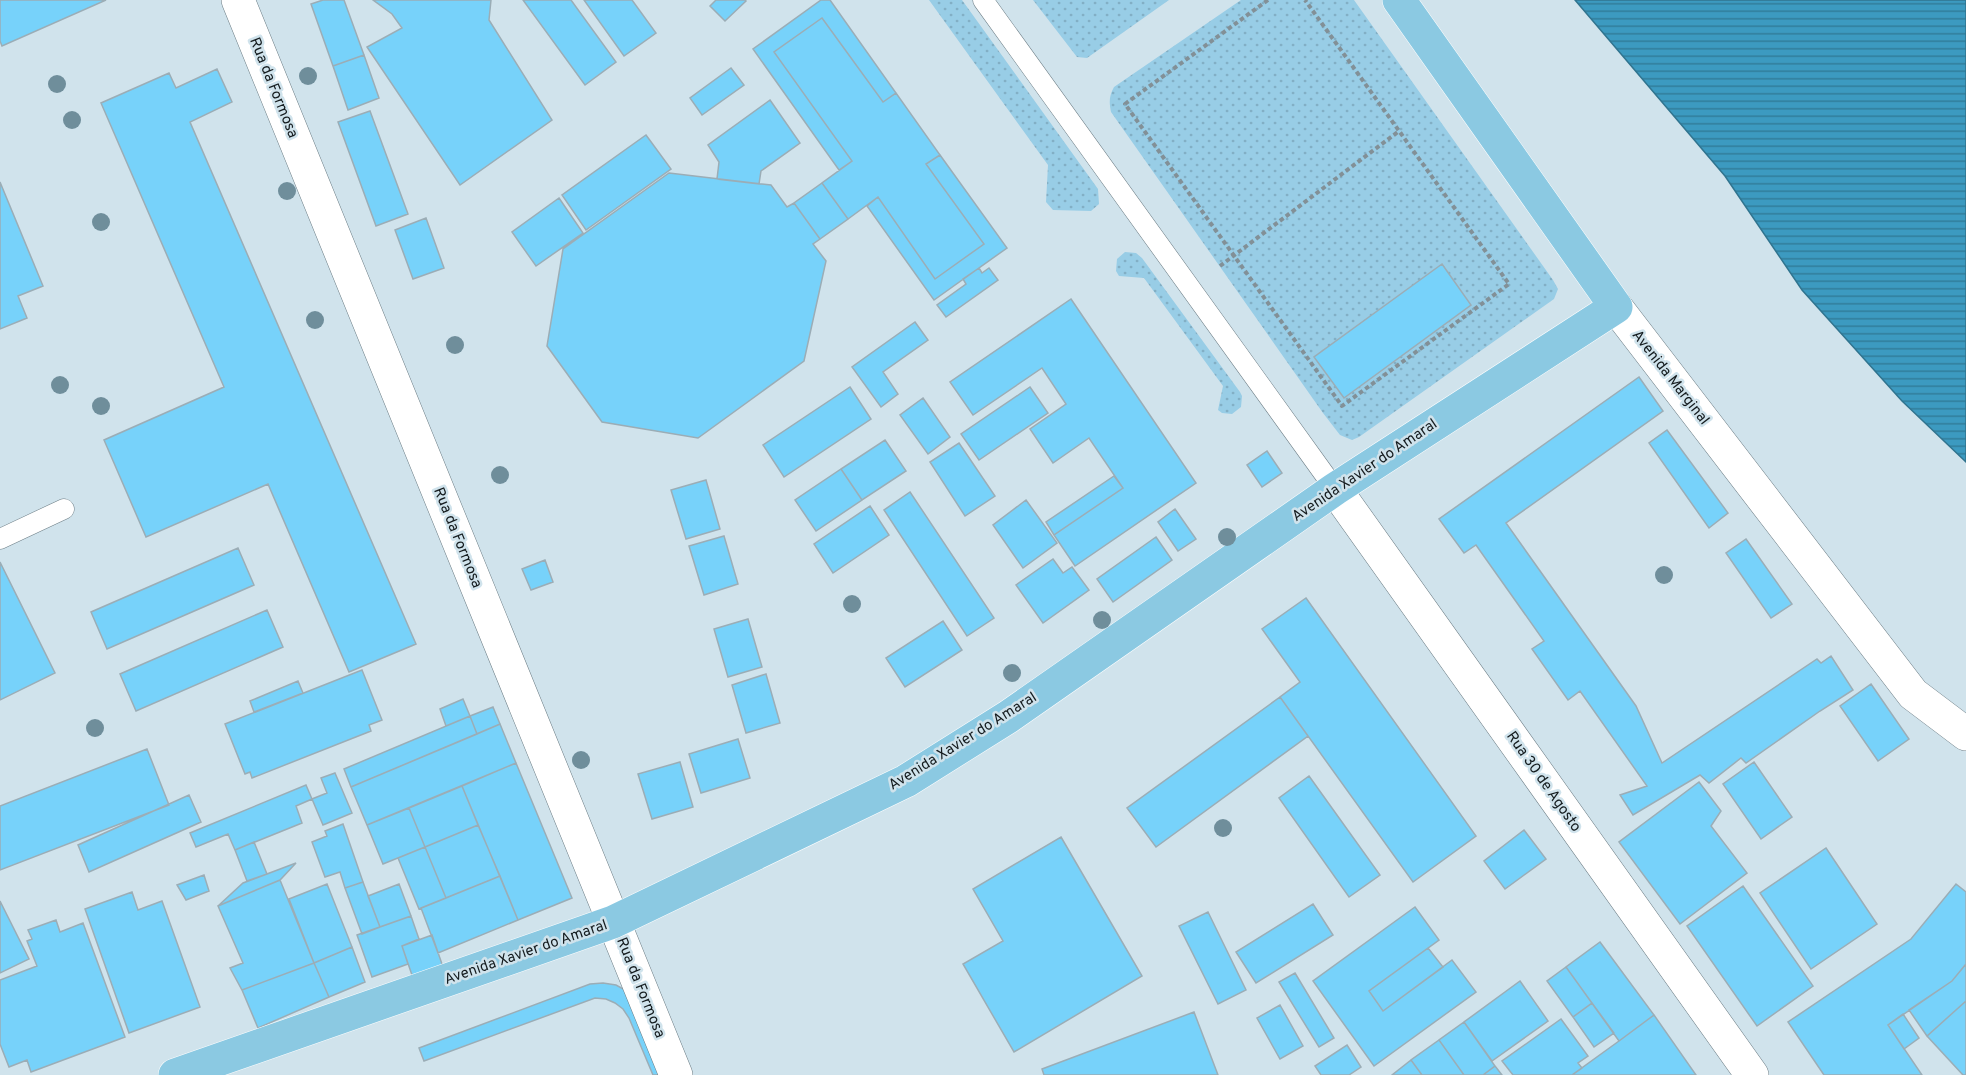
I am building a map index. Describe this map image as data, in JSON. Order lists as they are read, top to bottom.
{
  "streets": {
    "main road": ["Avenida Marginal", "Avenida Xavier do Amaral"],
    "street": ["Rua da Formosa", "Rua 30 de Agosto"]
  },
  "crossings": [
    ["Rua da Formosa", "Avenida Xavier do Amaral"],
    ["Avenida Marginal", "Avenida Xavier do Amaral"],
    ["Avenida Xavier do Amaral", "Rua 30 de Agosto"]
  ]
}
